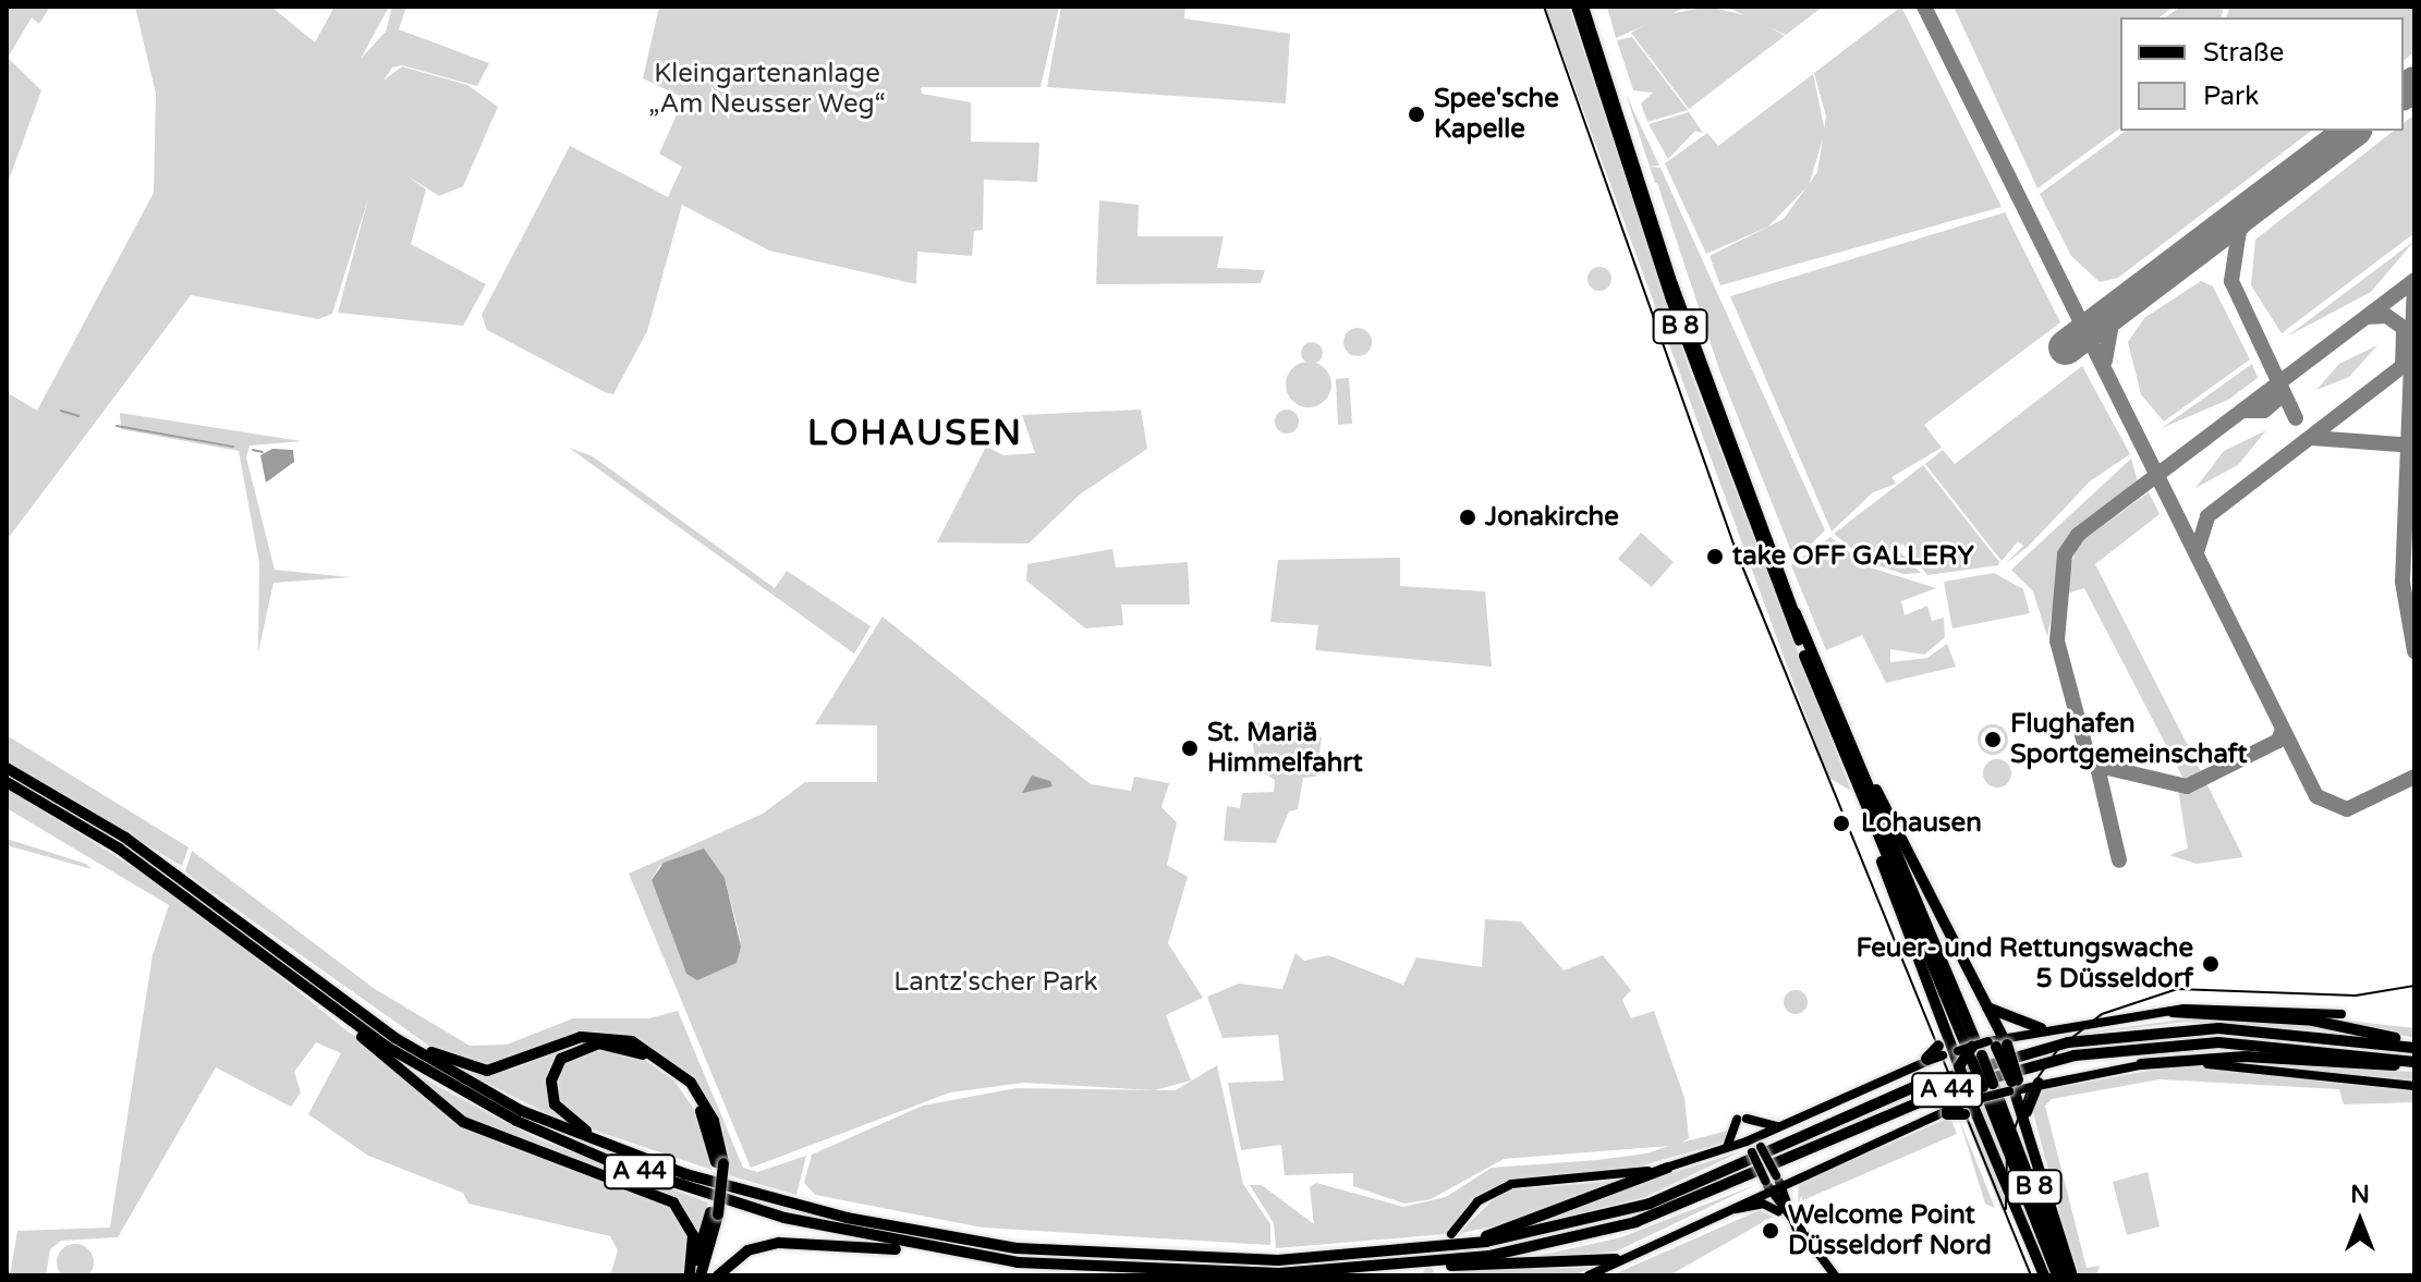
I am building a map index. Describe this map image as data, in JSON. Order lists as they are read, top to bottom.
{
  "streets": {
    "highway": ["B 8", "A 44"]
  },
  "districts": ["LOHAUSEN"],
  "parks": ["Kleingartenanlage „Am Neusser Weg“", "Lantz'scher Park"],
  "places": [
    "Spee'sche Kapelle",
    "Jonakirche",
    "take OFF GALLERY",
    "Flughafen Sportgemeinschaft",
    "St. Mariä Himmelfahrt",
    "Lohausen",
    "Feuer- und Rettungswache 5 Düsseldorf",
    "Welcome Point Düsseldorf Nord"
  ],
  "legend": ["Straße", "Park"],
  "north": "top"
}
